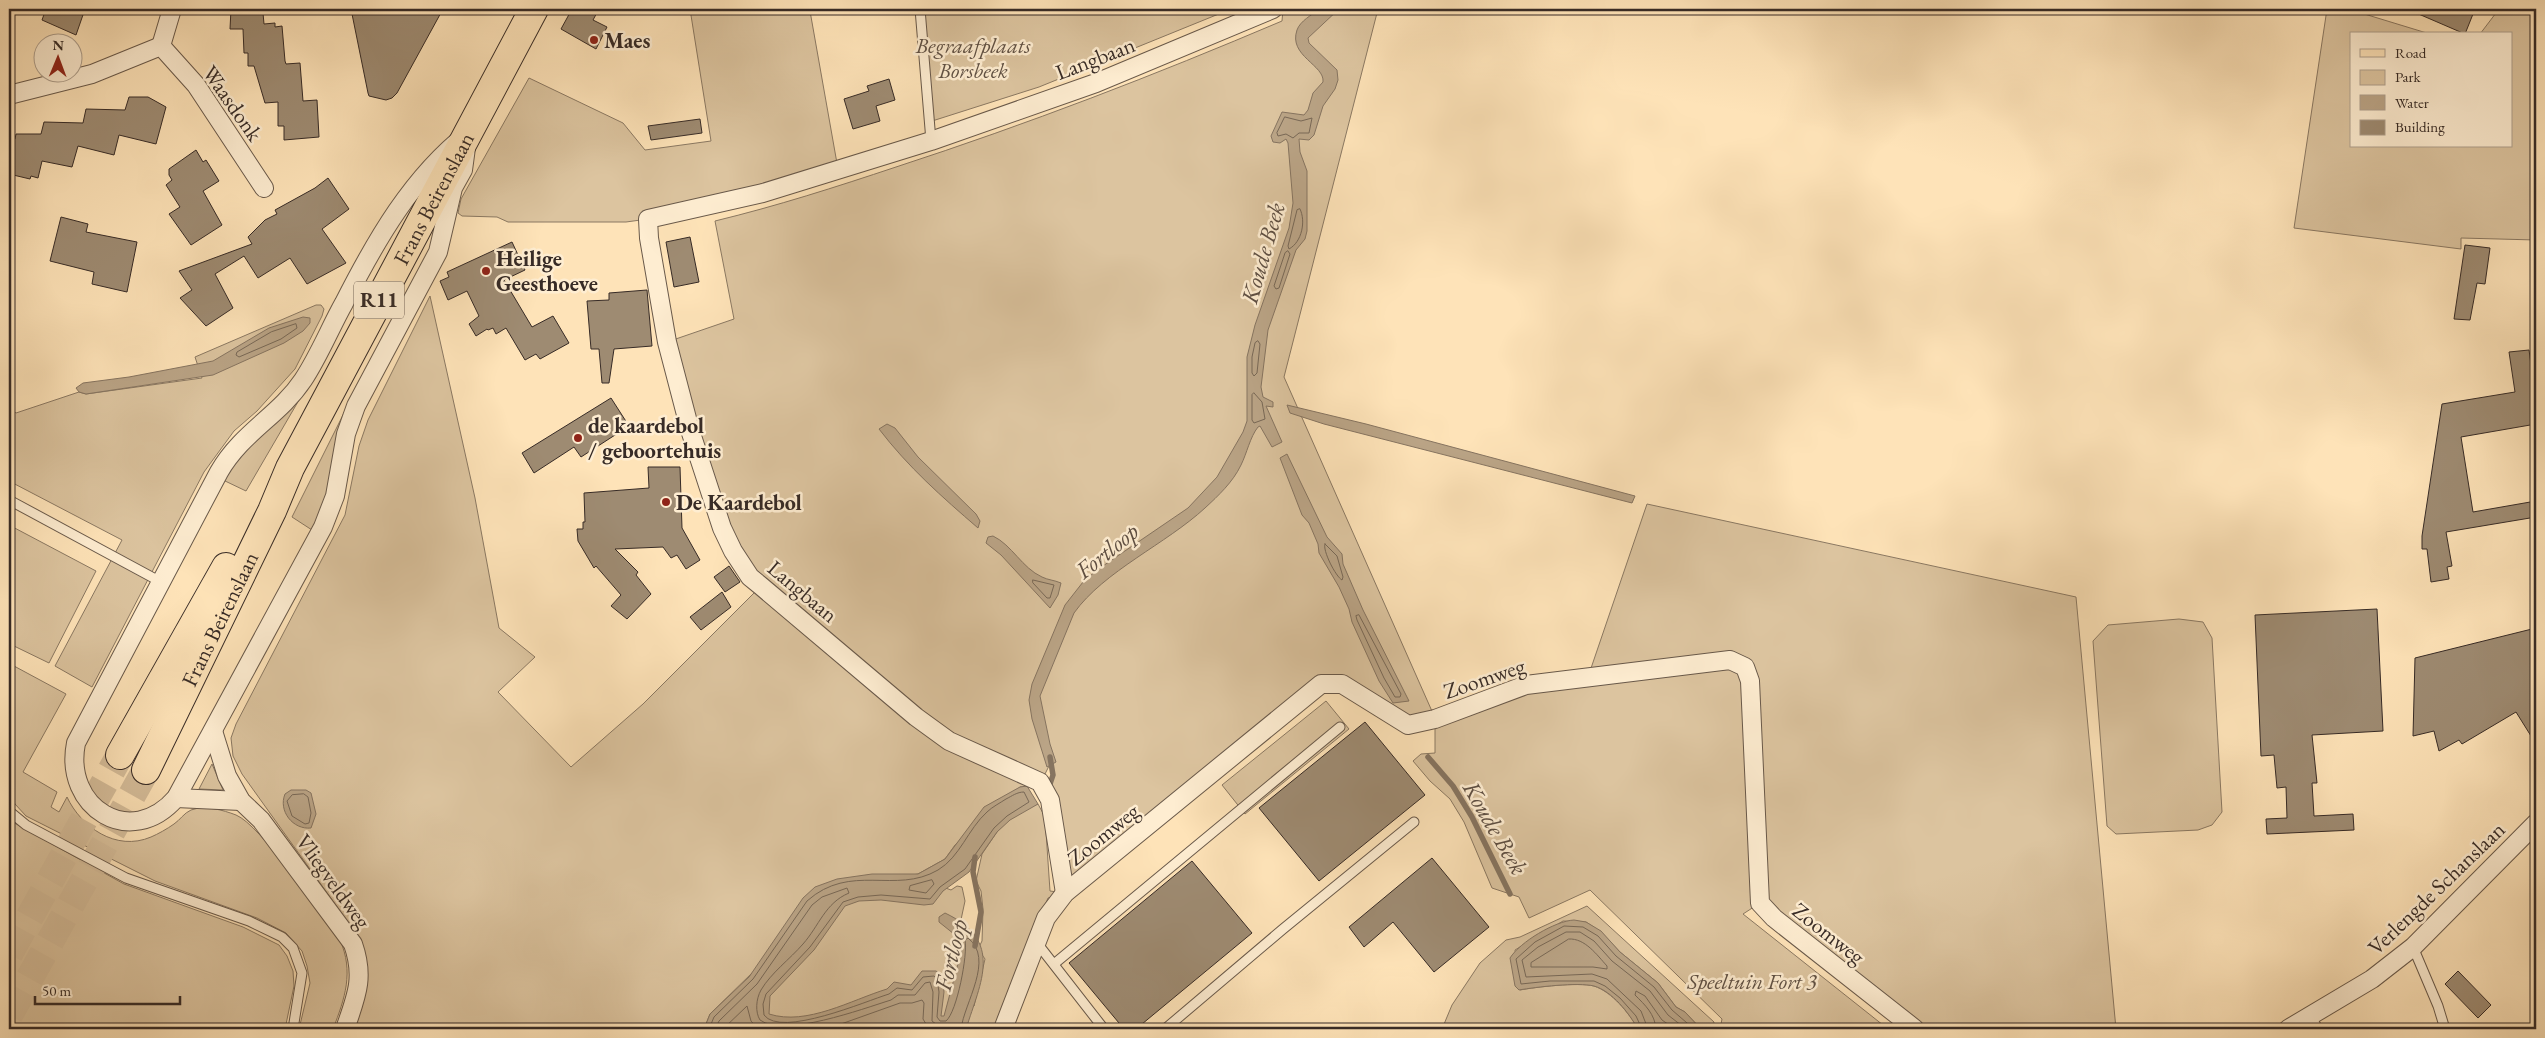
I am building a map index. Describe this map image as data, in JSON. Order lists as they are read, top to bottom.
{
  "streets": {
    "main road": ["Frans Beirenslaan", "R11"],
    "street": [
      "Langbaan",
      "Waasdonk",
      "Zoomweg",
      "Vliegveldweg",
      "Verlengde Schanslaan"
    ]
  },
  "crossings": [
    ["Langbaan", "Zoomweg"]
  ],
  "water": ["Koude Beek", "Fortloop"],
  "parks": ["Begraafplaats Borsbeek", "Speeltuin Fort 3"],
  "places": [
    "Maes",
    "Heilige Geesthoeve",
    "de kaardebol / geboortehuis",
    "De Kaardebol"
  ],
  "legend": [
    "Road",
    "Park",
    "Water",
    "Building"
  ],
  "scale_bar": "50 m",
  "north": "top"
}
